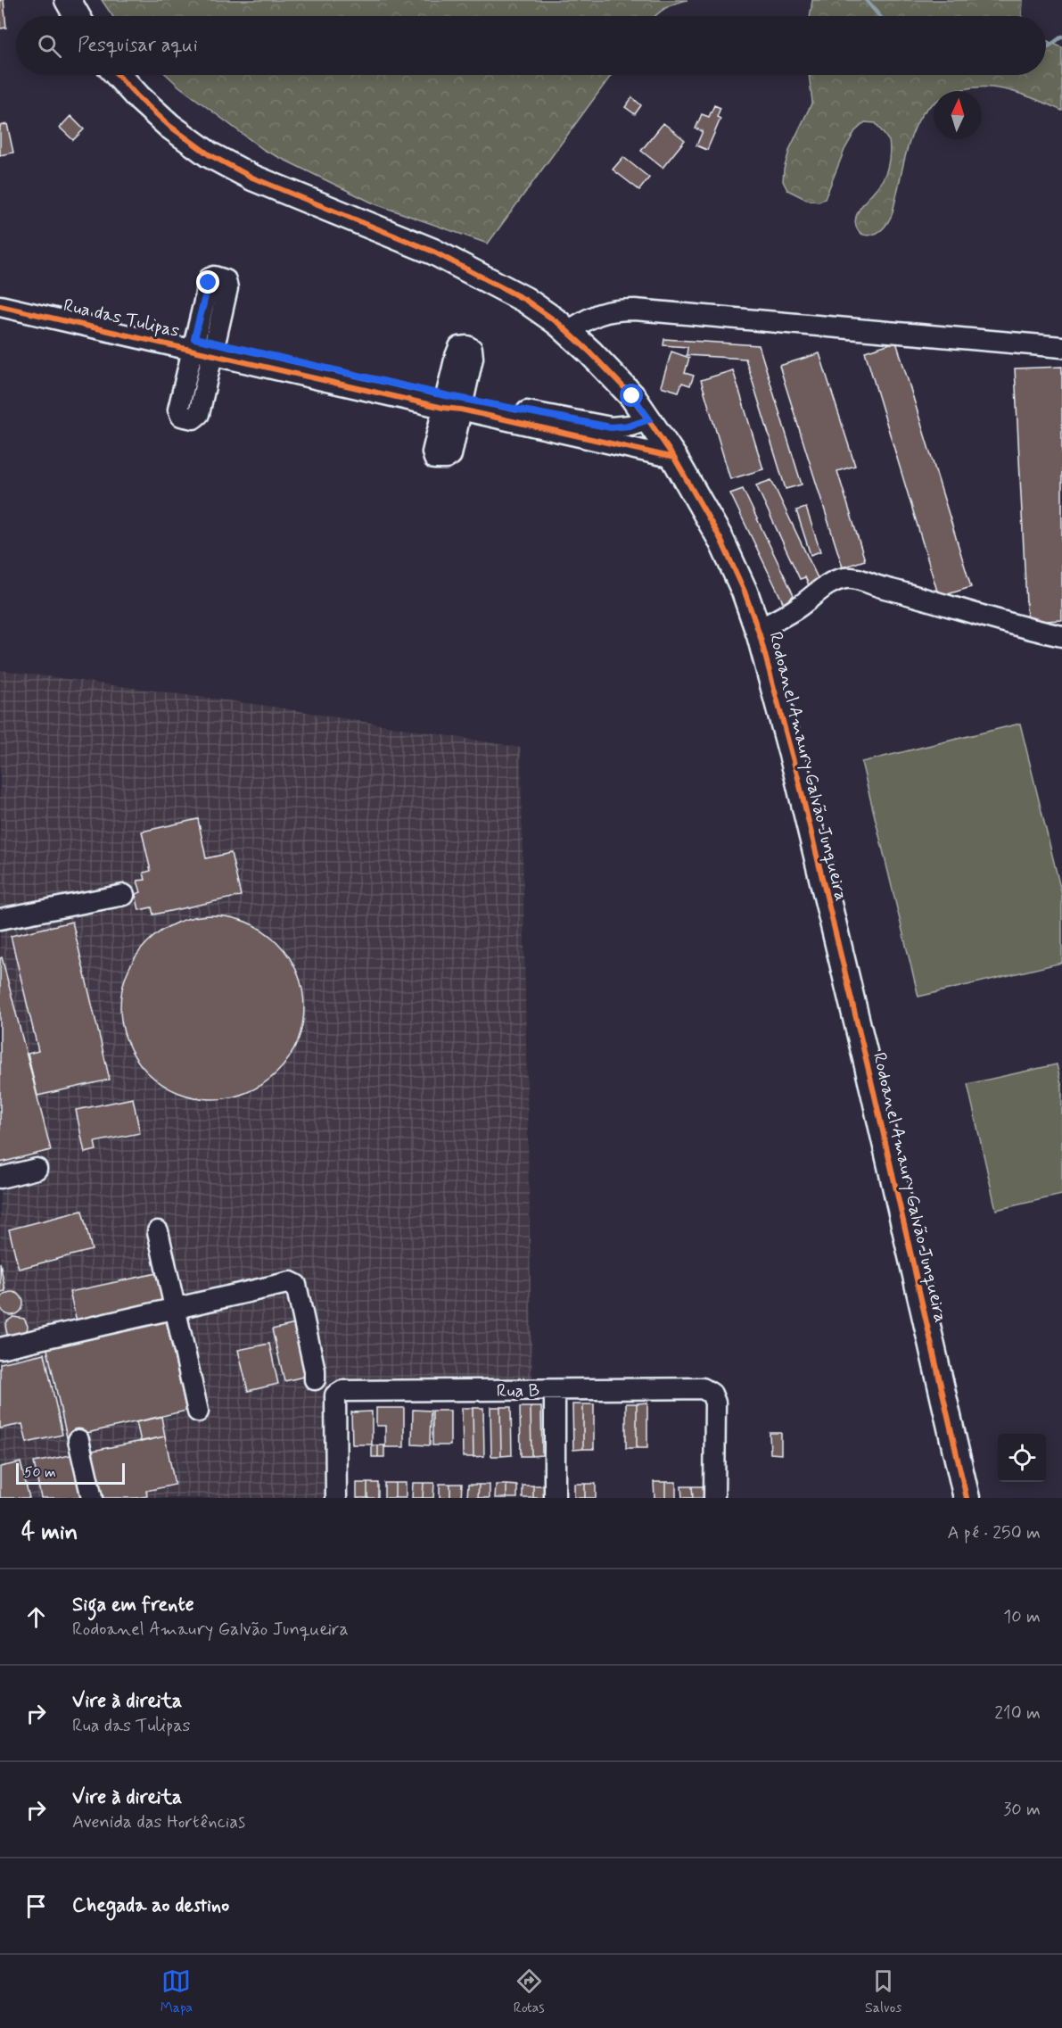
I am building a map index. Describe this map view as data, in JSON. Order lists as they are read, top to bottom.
{
  "streets": {
    "main road": ["Rodoanel Amaury Galvão Junqueira"],
    "street": ["Rua das Tulipas", "Rua B"]
  },
  "crossings": [
    ["Rua das Tulipas", "Rodoanel Amaury Galvão Junqueira"]
  ],
  "scale_bar": "50 m",
  "north": "top",
  "page": {
    "search": "Pesquisar aqui",
    "scale": "50 m",
    "heading": ["4 min", "A pé · 250 m"],
    "list": [
      ["Siga em frente", "Rodoanel Amaury Galvão Junqueira", "10 m"],
      ["Vire à direita", "Rua das Tulipas", "210 m"],
      ["Vire à direita", "Avenida das Hortências", "30 m"],
      "Chegada ao destino"
    ],
    "nav": ["Mapa", "Rotas", "Salvos"]
  }
}
